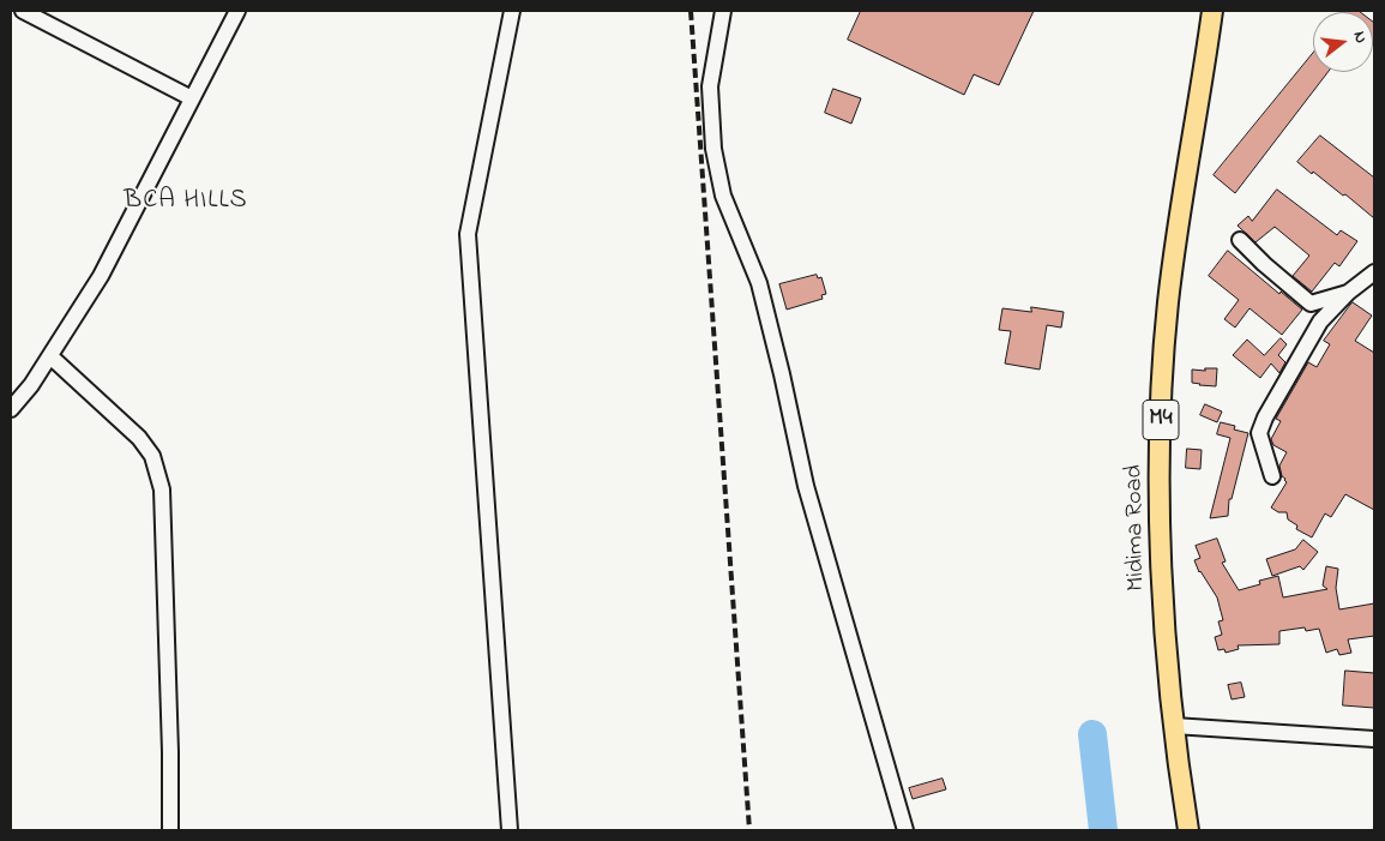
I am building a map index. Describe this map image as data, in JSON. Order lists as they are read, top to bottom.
{
  "streets": {
    "main road": ["M4", "Midima Road"]
  },
  "districts": ["BCA HILLS"],
  "north": "right"
}
